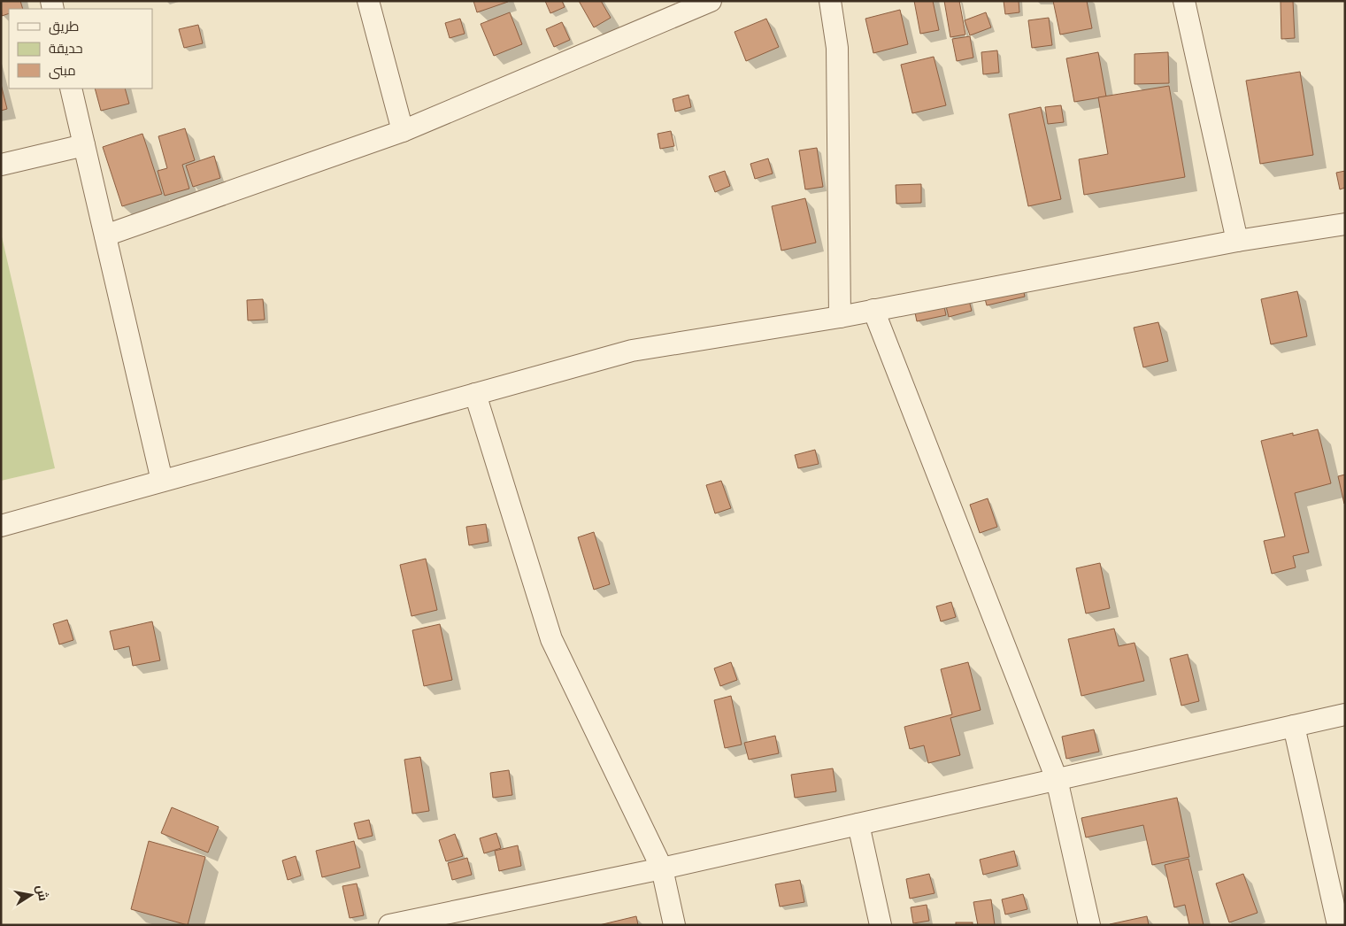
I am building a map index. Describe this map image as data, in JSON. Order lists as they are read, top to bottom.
{
  "legend": ["طريق", "حديقة", "مبنى"],
  "north": "right"
}
